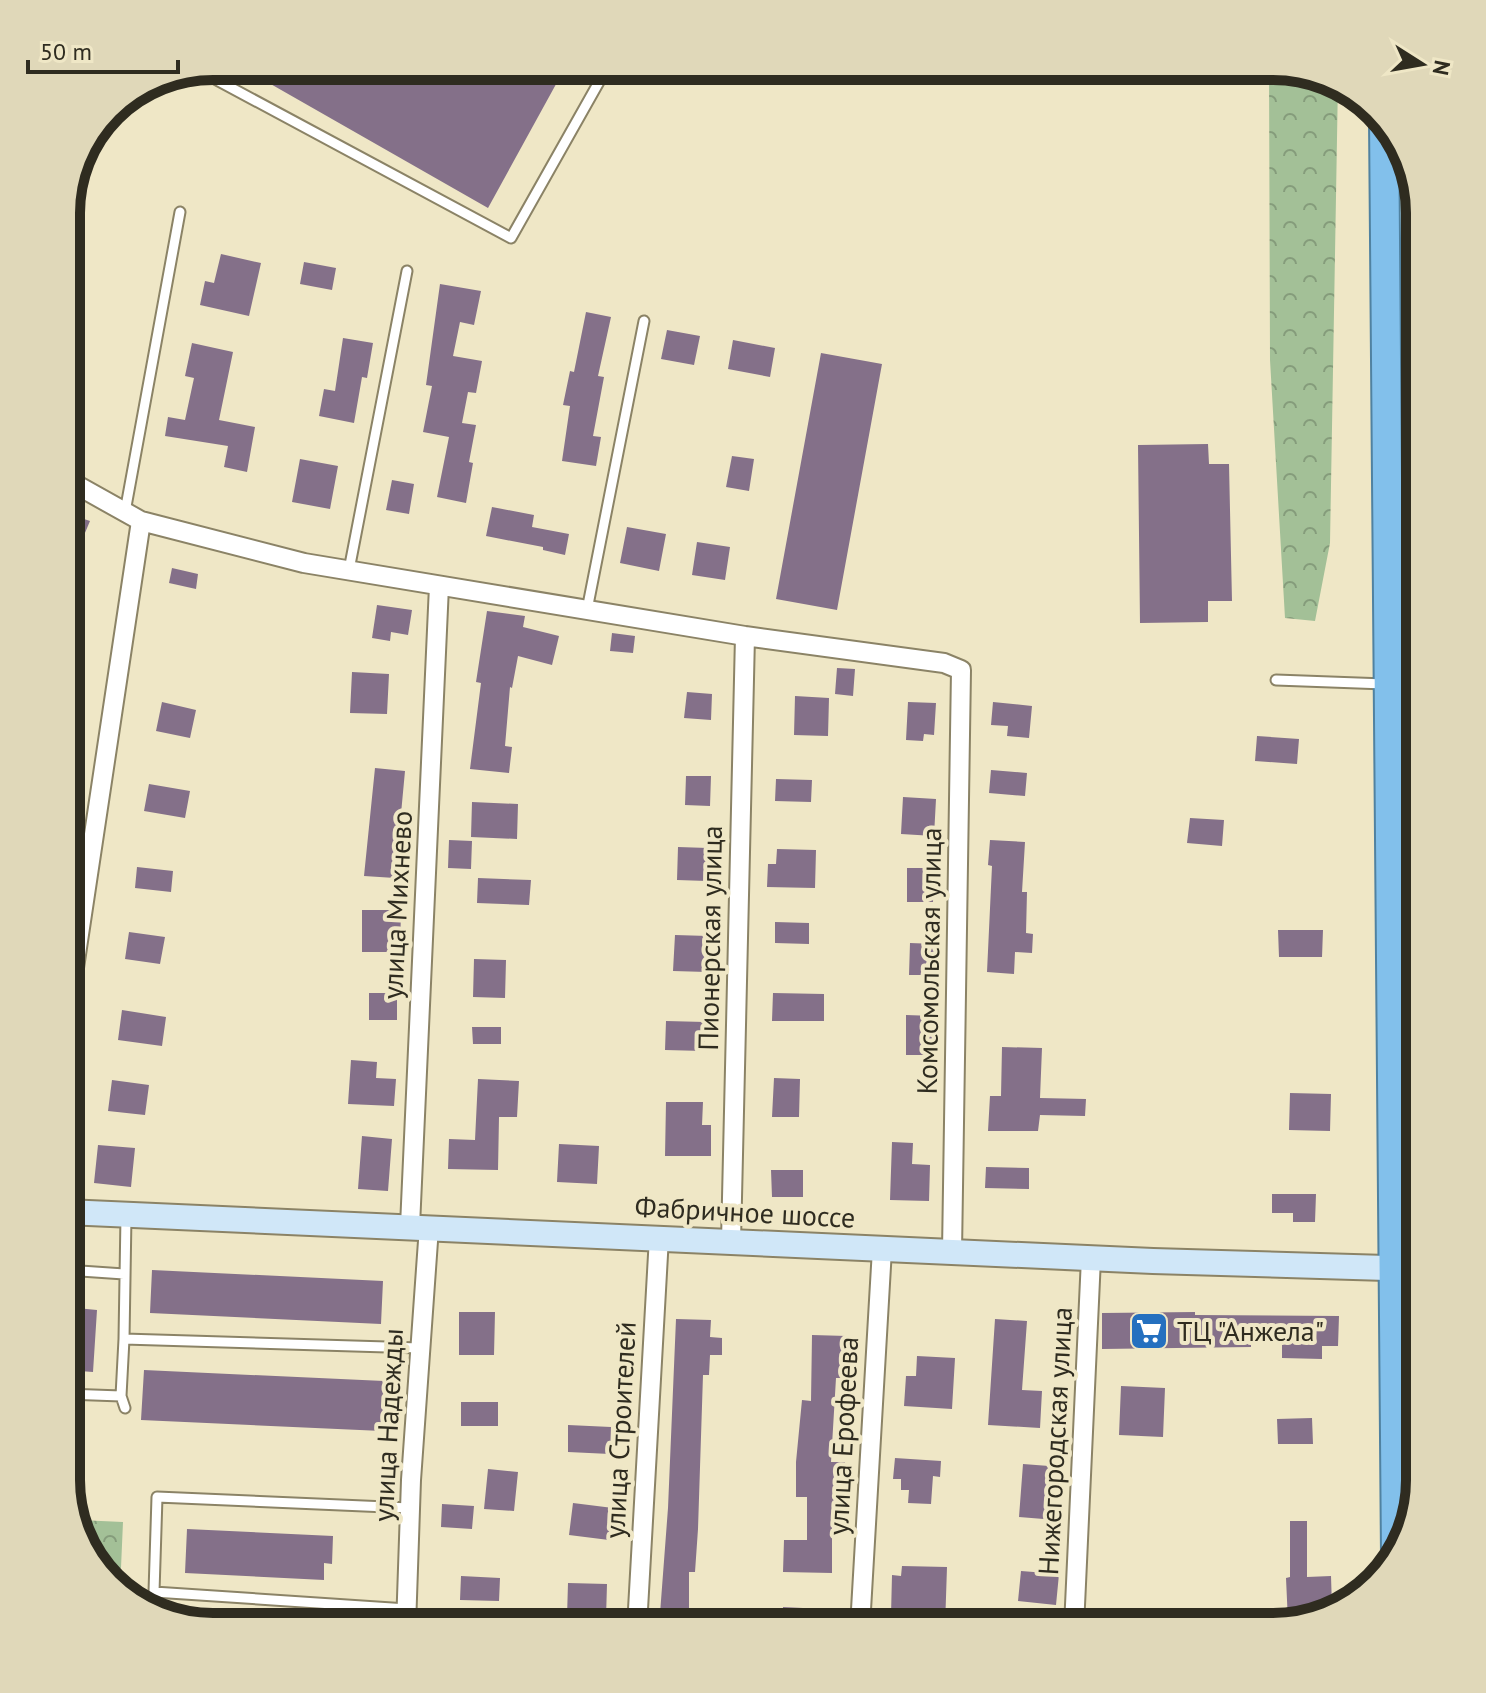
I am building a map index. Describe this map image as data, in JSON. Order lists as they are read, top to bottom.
{
  "streets": {
    "main road": ["Фабричное шоссе"],
    "street": [
      "улица Михнево",
      "Пионерская улица",
      "Комсомольская улица",
      "улица Надежды",
      "улица Строителей",
      "улица Ерофеева",
      "Нижегородская улица"
    ]
  },
  "crossings": [
    ["улица Михнево", "Фабричное шоссе"],
    ["улица Михнево", "улица Надежды"],
    ["Пионерская улица", "Комсомольская улица"],
    ["Пионерская улица", "Фабричное шоссе"],
    ["Комсомольская улица", "Фабричное шоссе"],
    ["Фабричное шоссе", "улица Надежды"],
    ["Фабричное шоссе", "улица Строителей"],
    ["Фабричное шоссе", "улица Ерофеева"],
    ["Фабричное шоссе", "Нижегородская улица"]
  ],
  "places": {
    "supermarket": ["ТЦ \"Анжела\""]
  },
  "scale_bar": "50 m",
  "north": "right"
}
